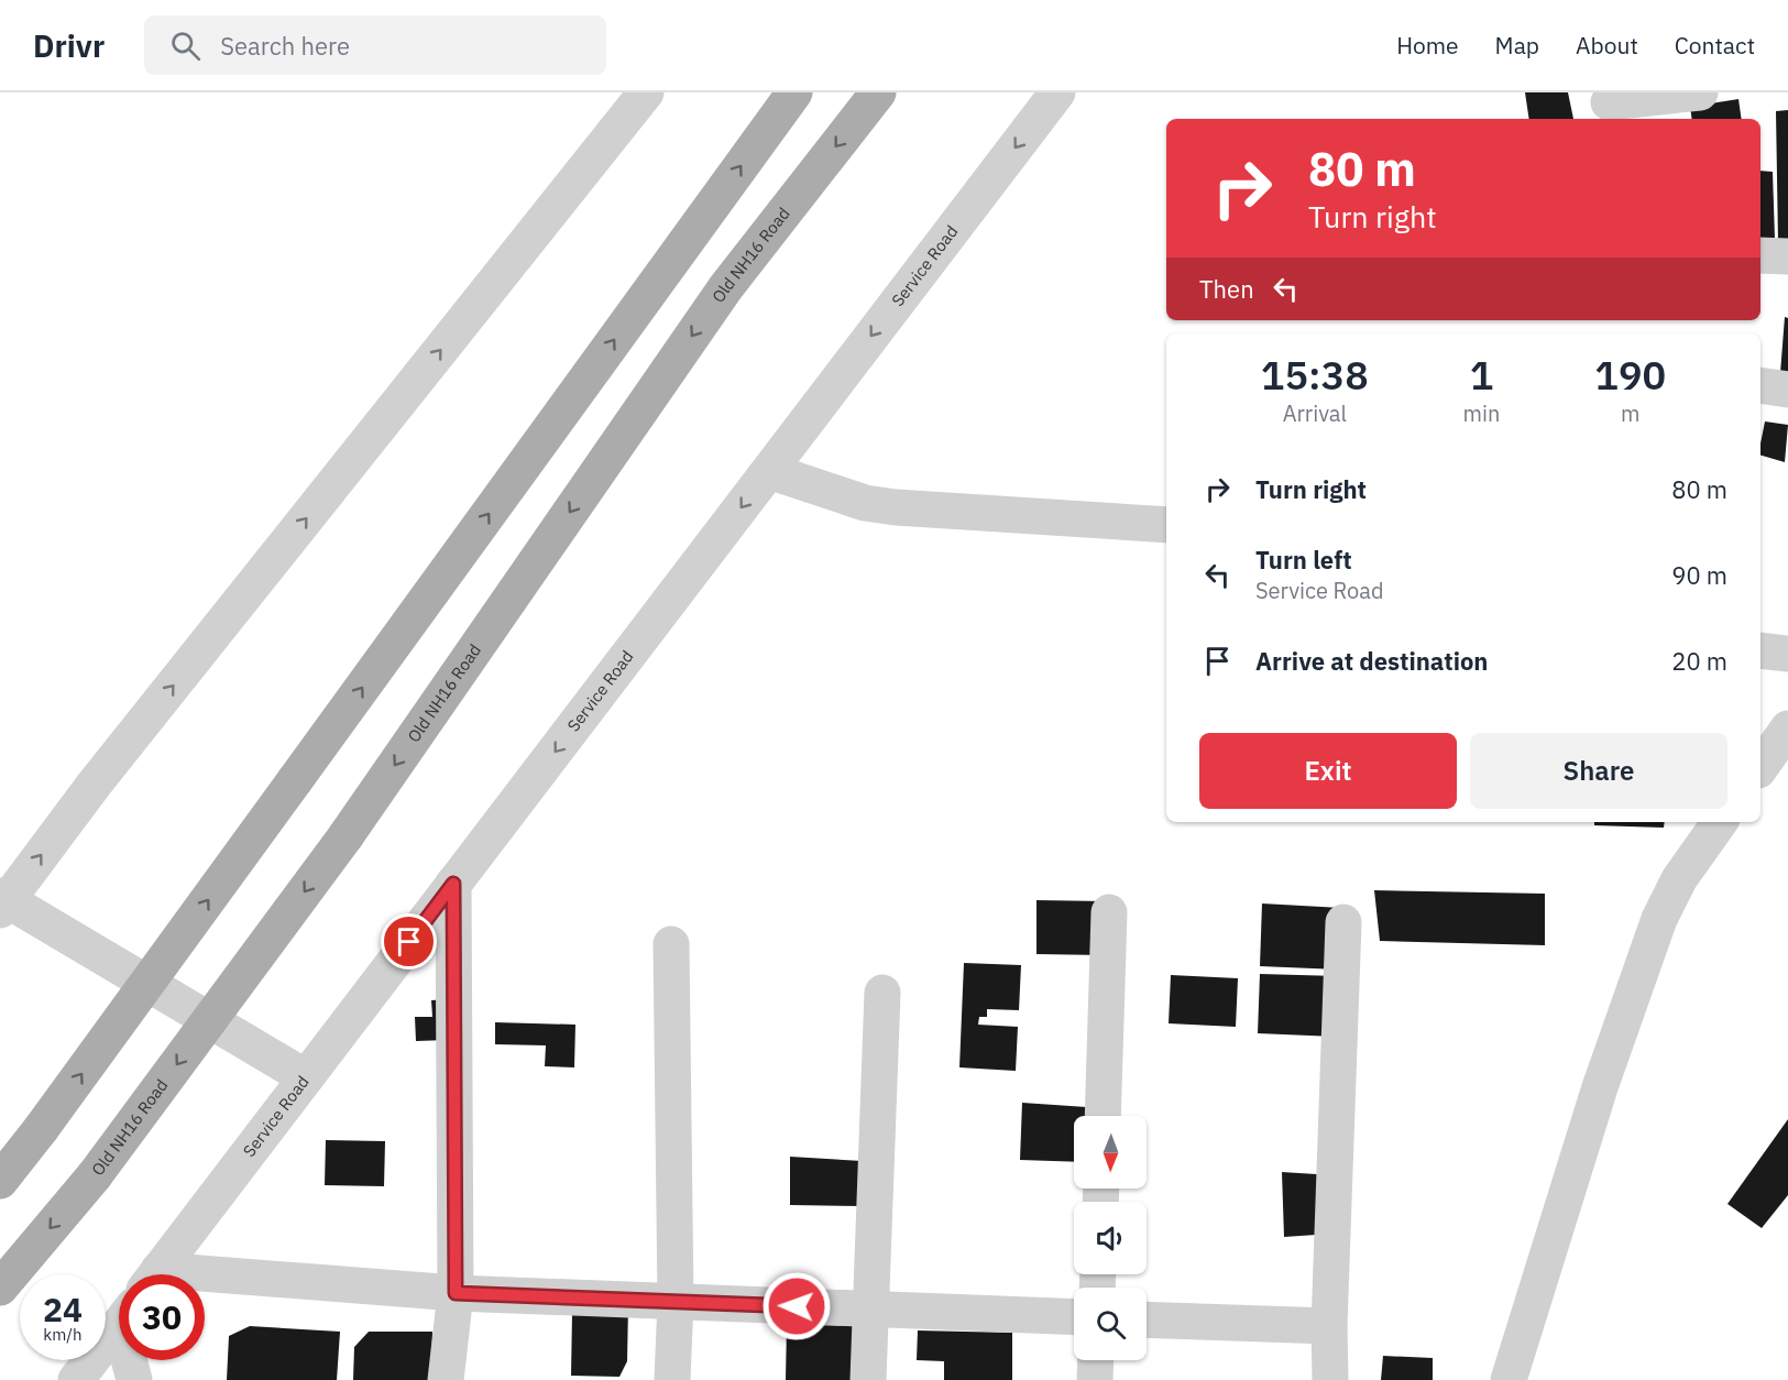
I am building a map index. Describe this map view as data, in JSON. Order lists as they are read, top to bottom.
{
  "streets": {
    "main road": ["Old NH16 Road"],
    "street": ["Service Road"]
  },
  "one_way": ["Service Road"],
  "north": "bottom",
  "page": {
    "header": "Drivr",
    "search": "Search here",
    "nav": [
      "Home",
      "Map",
      "About",
      "Contact"
    ],
    "turn": ["80 m", "Turn right"],
    "then": "Then",
    "eta": [
      "15:38",
      "Arrival",
      "1",
      "min",
      "190",
      "m"
    ],
    "list": [
      {
        "name": "Turn right",
        "value": "80 m"
      },
      {
        "name": "Turn left",
        "note": "Service Road",
        "value": "90 m"
      },
      {
        "name": "Arrive at destination",
        "value": "20 m"
      }
    ],
    "buttons": ["Exit", "Share"],
    "speed": "24 km/h",
    "limit": "30"
  }
}
